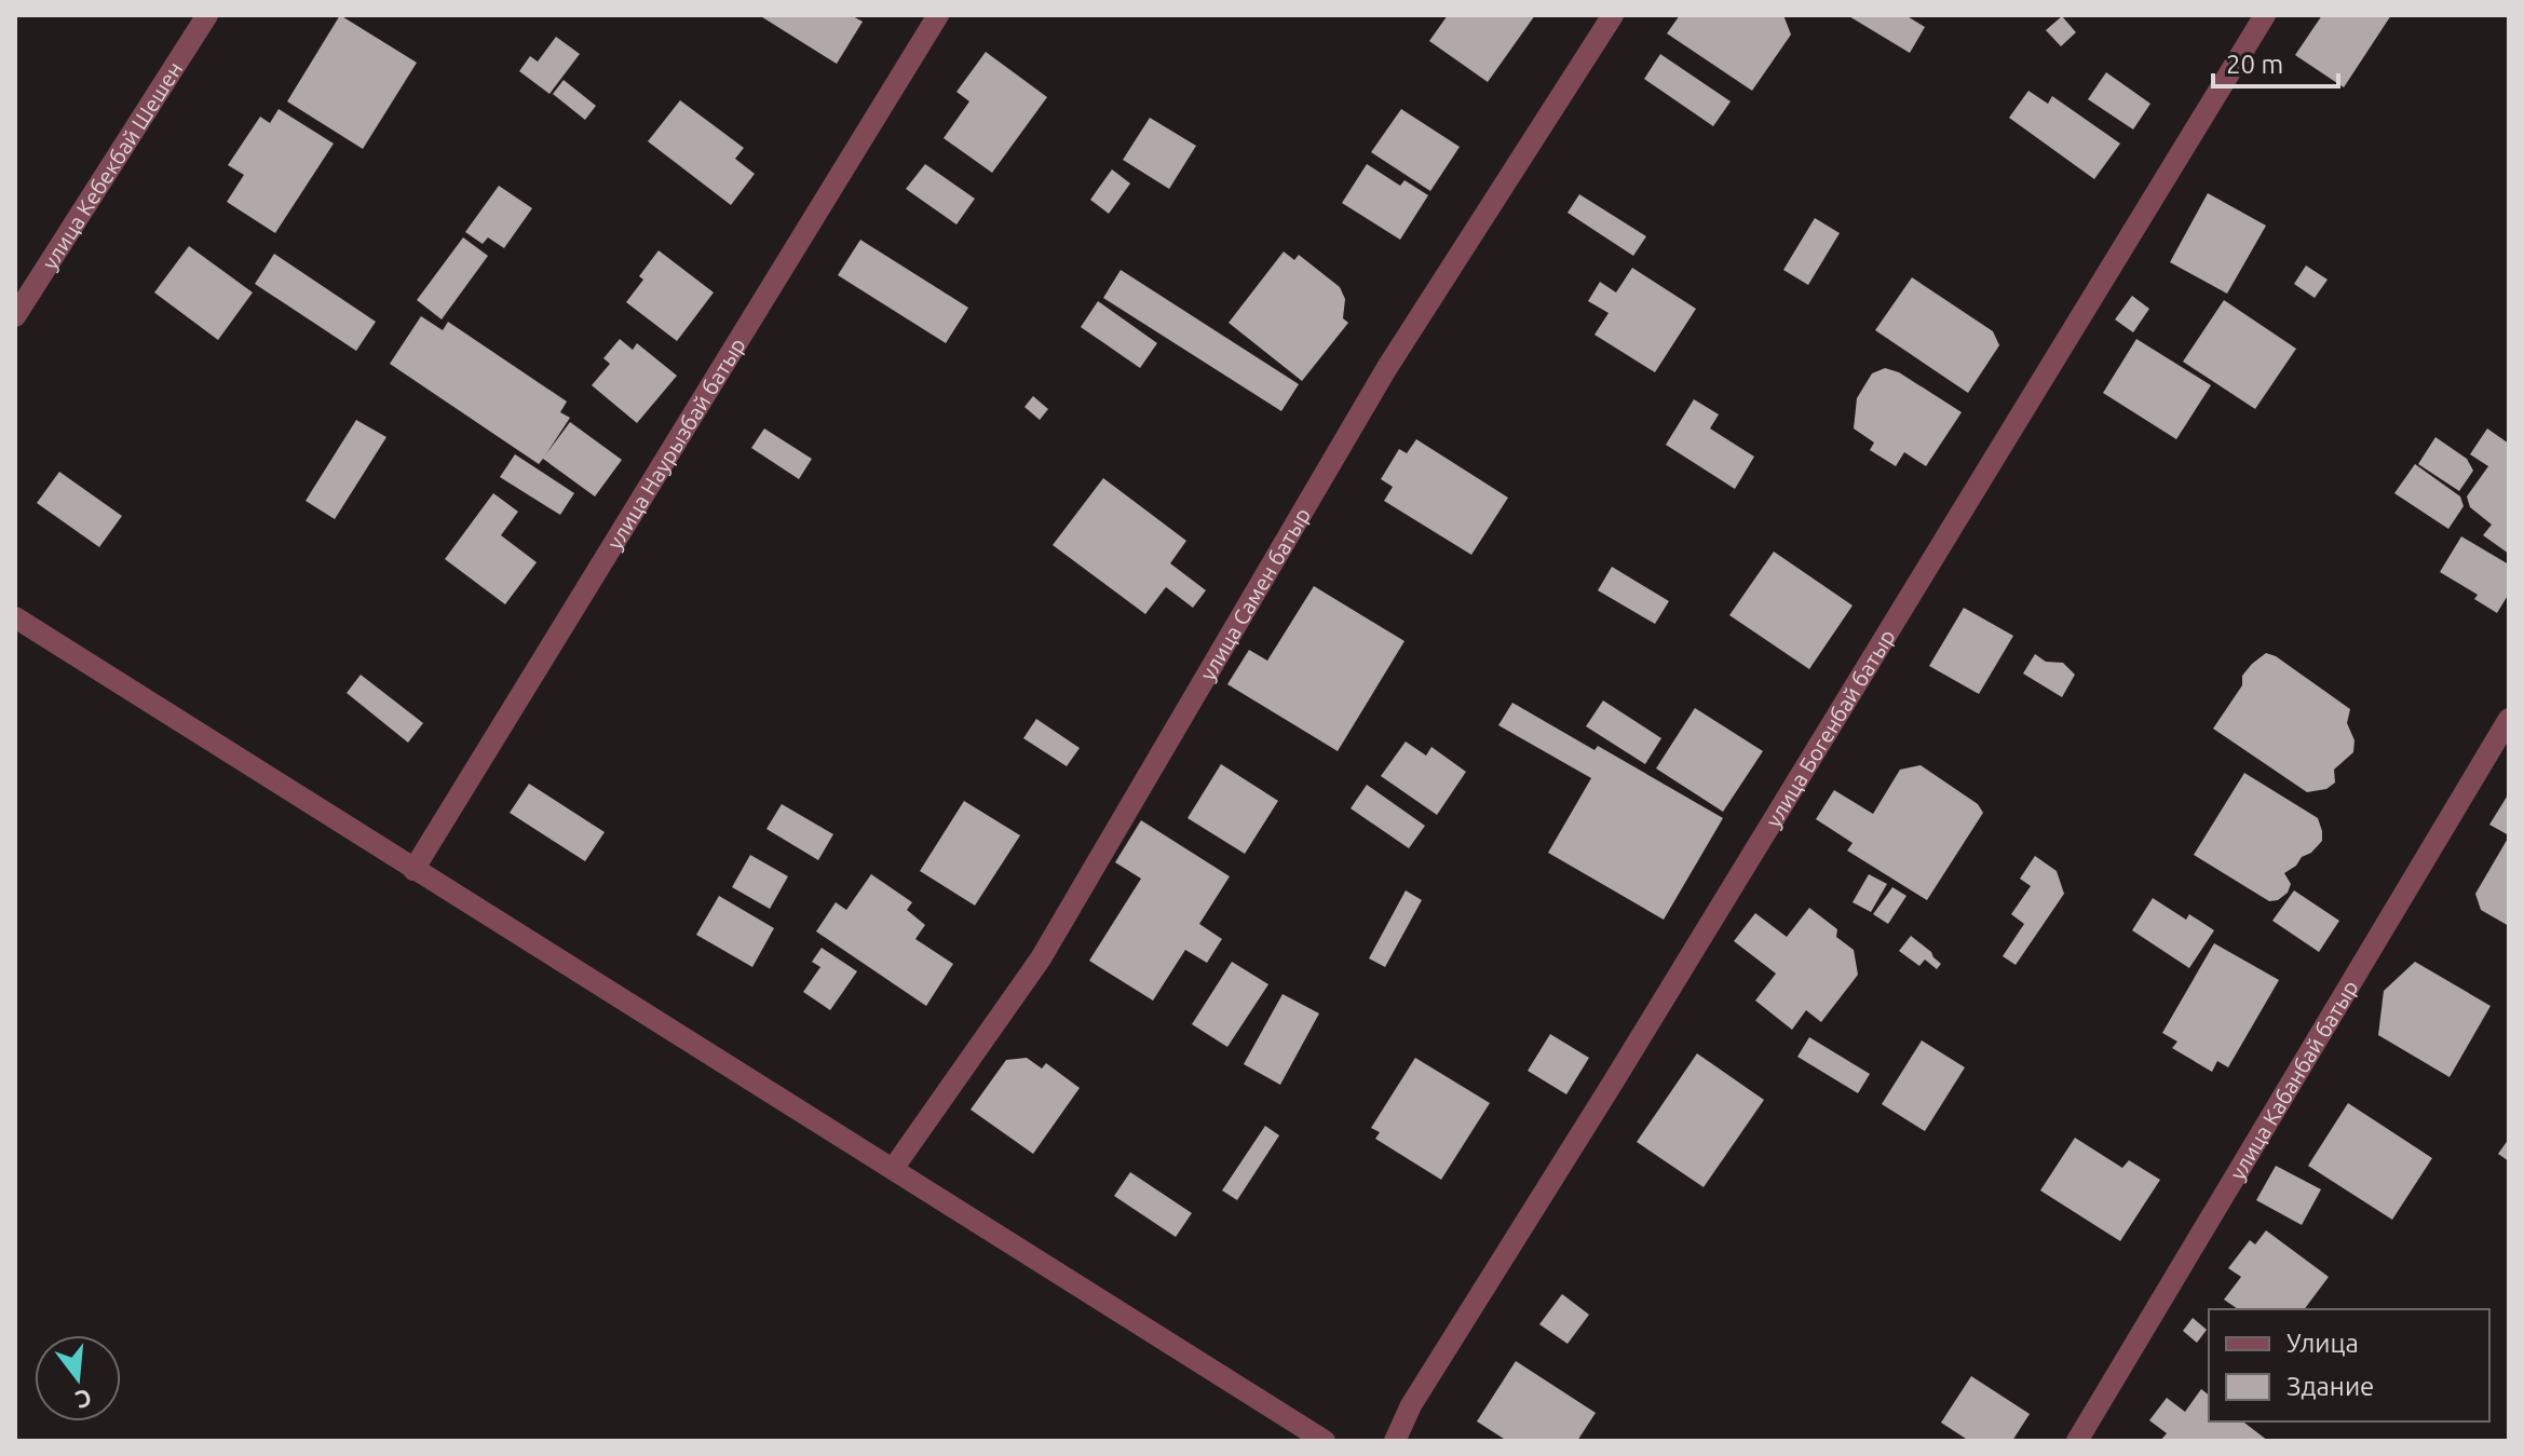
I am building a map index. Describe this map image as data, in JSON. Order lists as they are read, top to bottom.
{
  "streets": {
    "street": [
      "улица Кебекбай Шешен",
      "улица Наурызбай батыр",
      "улица Самен батыр",
      "улица Богенбай батыр",
      "улица Кабанбай батыр"
    ]
  },
  "legend": ["Улица", "Здание"],
  "scale_bar": "20 m",
  "north": "bottom"
}
